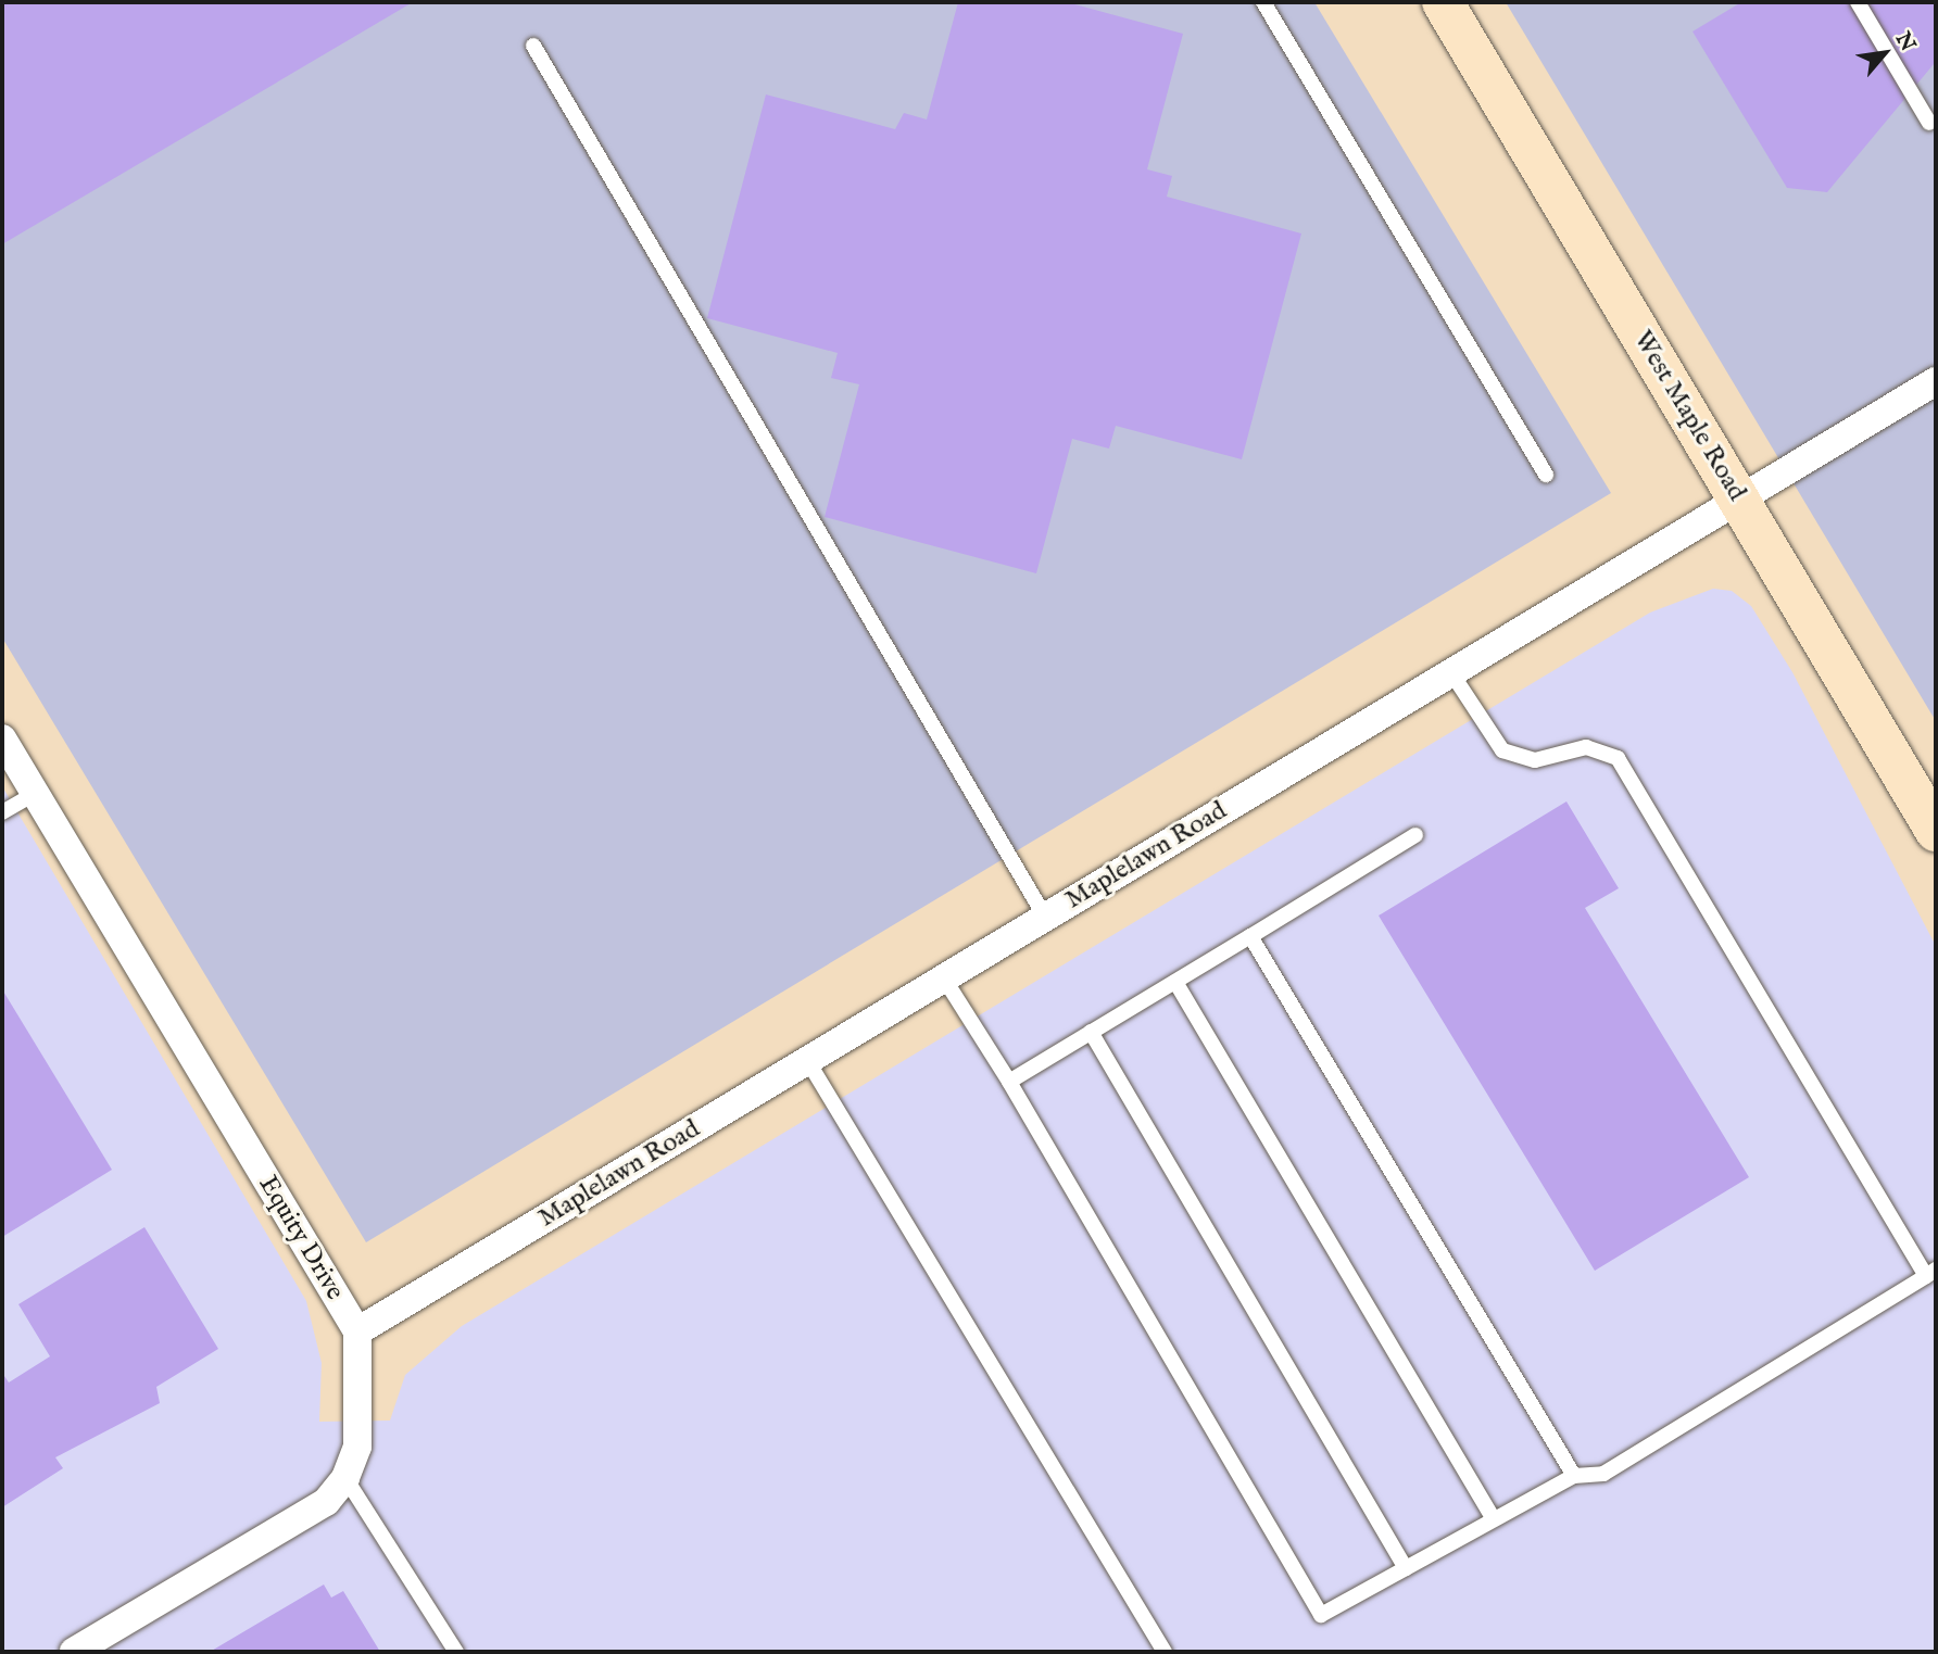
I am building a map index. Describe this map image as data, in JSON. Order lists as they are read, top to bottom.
{
  "streets": {
    "main road": ["West Maple Road"],
    "street": ["Maplelawn Road", "Equity Drive"]
  },
  "crossings": [
    ["West Maple Road", "Maplelawn Road"],
    ["Maplelawn Road", "Equity Drive"]
  ],
  "north": "top right"
}
